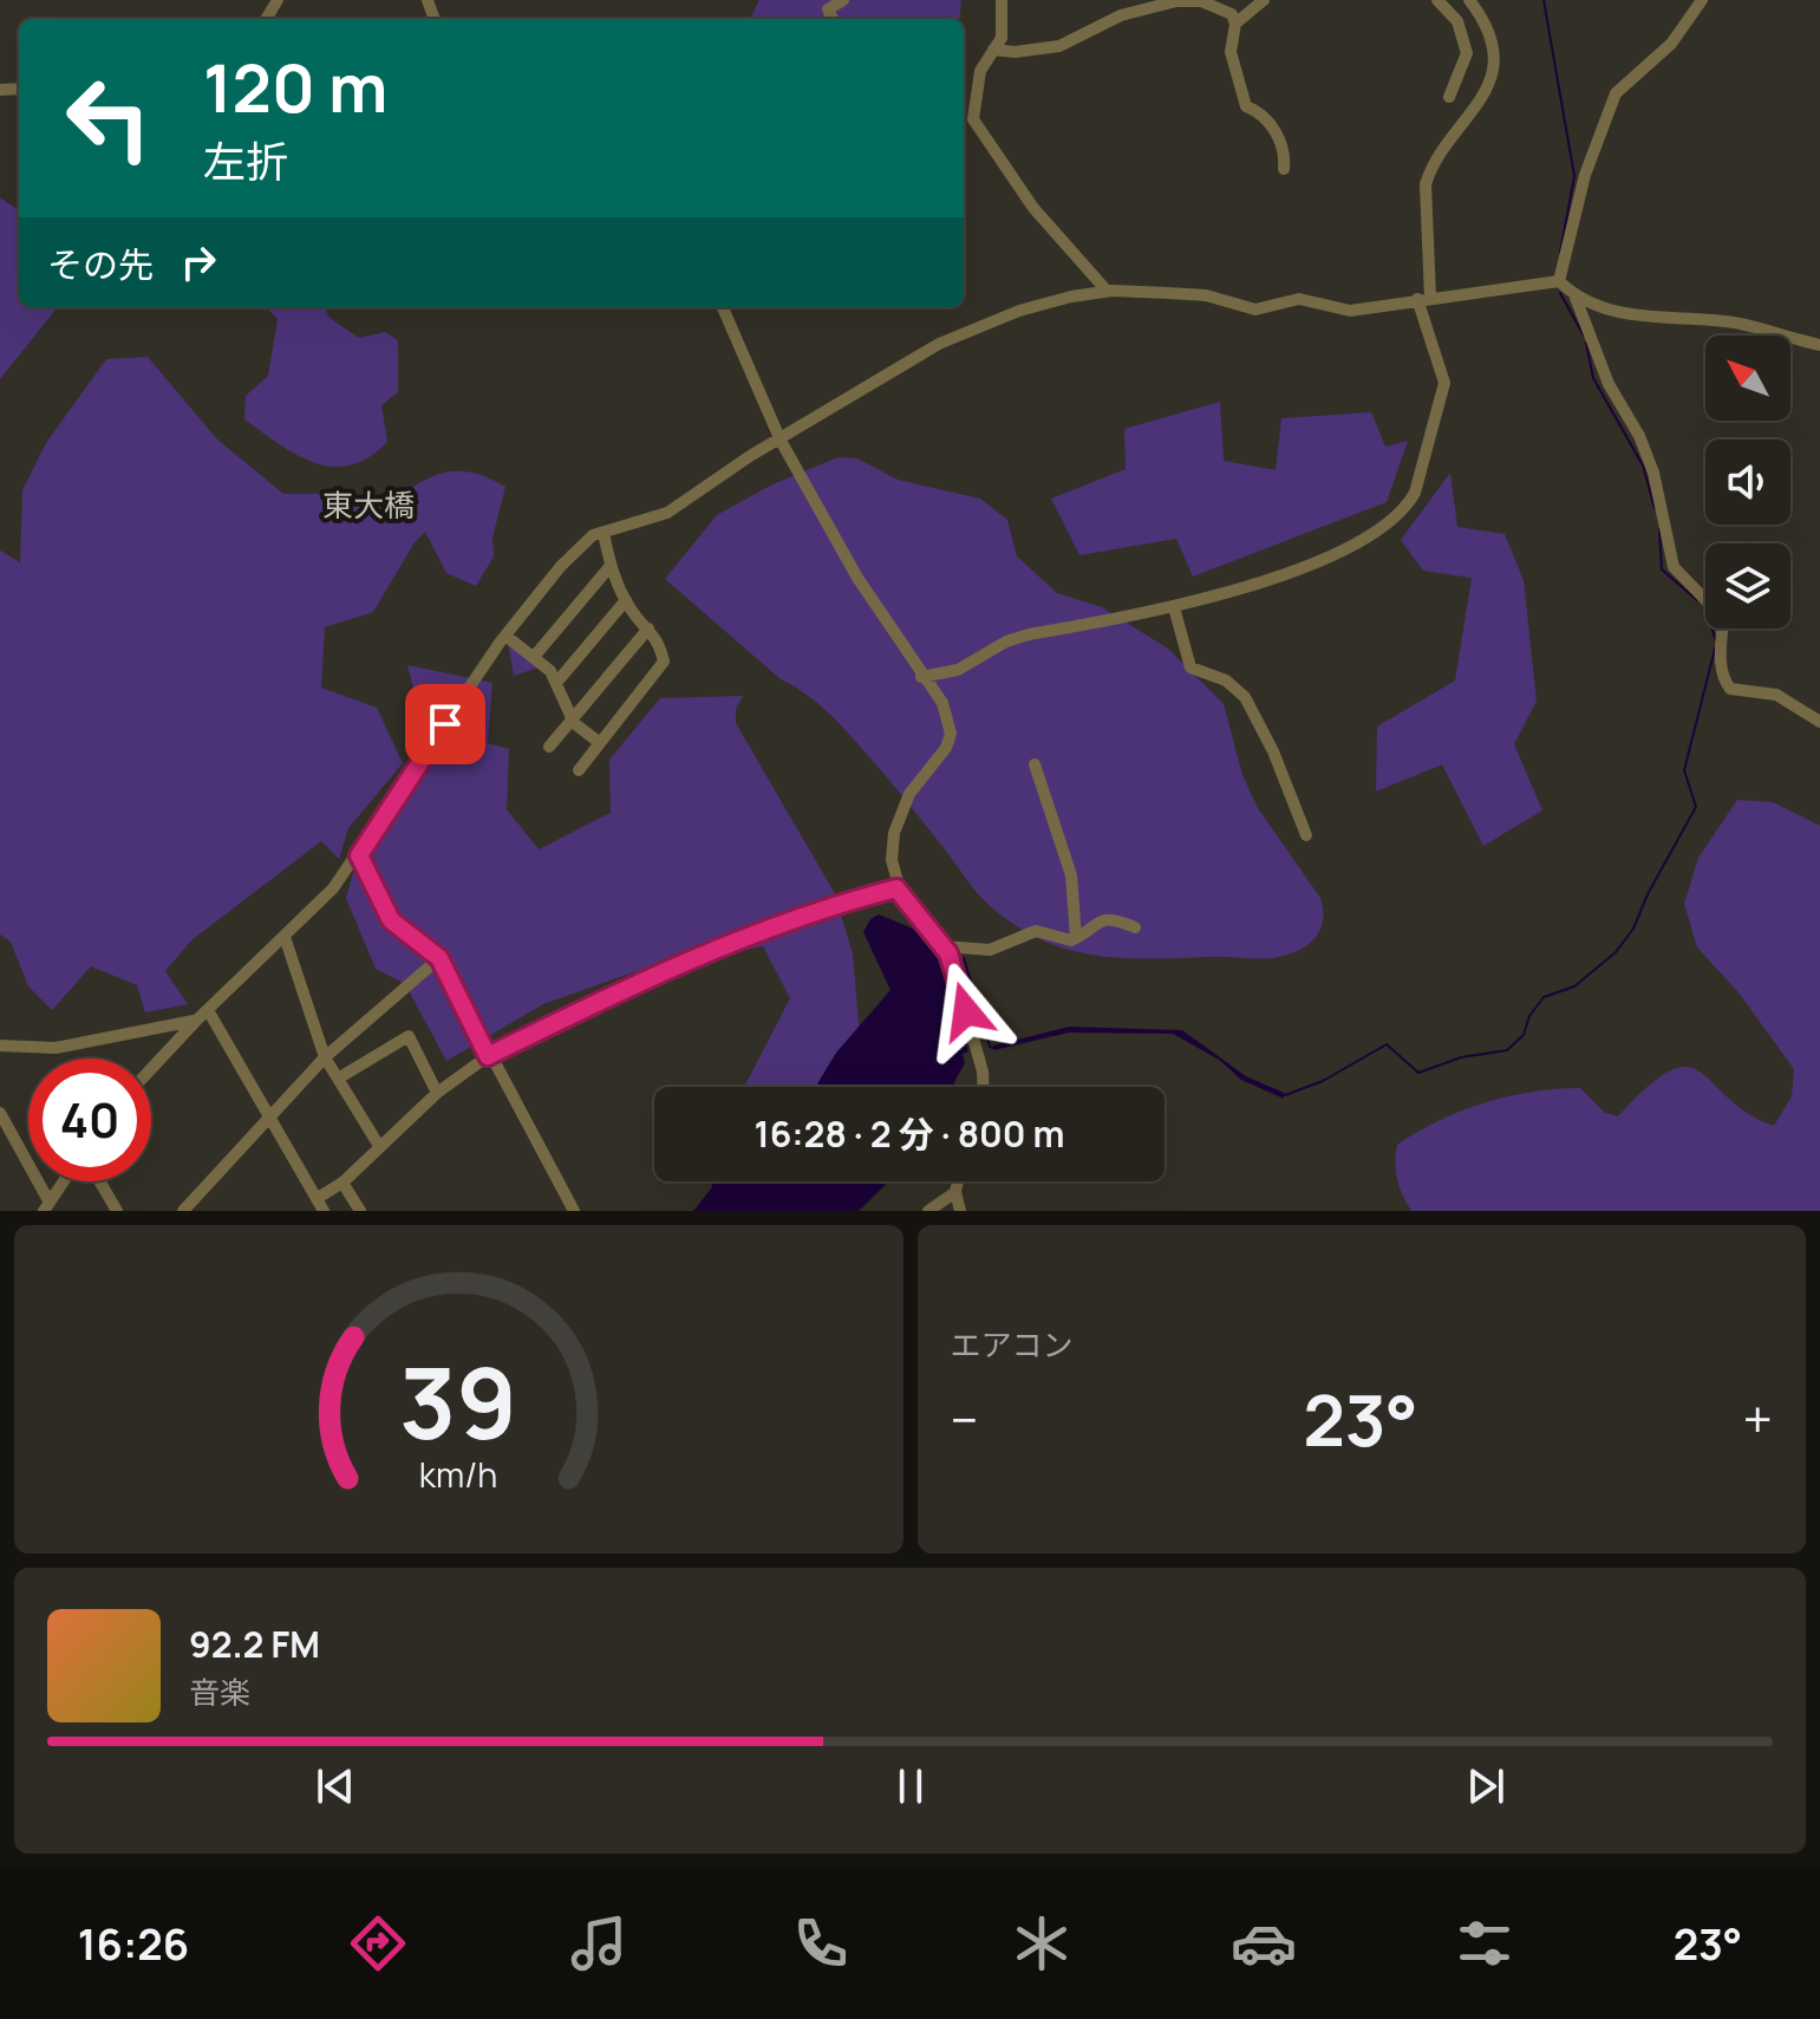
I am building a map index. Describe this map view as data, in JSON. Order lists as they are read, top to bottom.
{
  "districts": ["東大橋"],
  "north": "top left",
  "page": {
    "turn": ["120 m", "左折"],
    "then": "その先",
    "limit": "40",
    "trip": "16:28 · 2 分 · 800 m",
    "tile": "エアコン",
    "heat": ["−", "23°", "+"],
    "song": ["92.2 FM", "音楽"],
    "tabs": ["16:26", "23°"],
    "gauge": ["39", "km/h"]
  }
}
